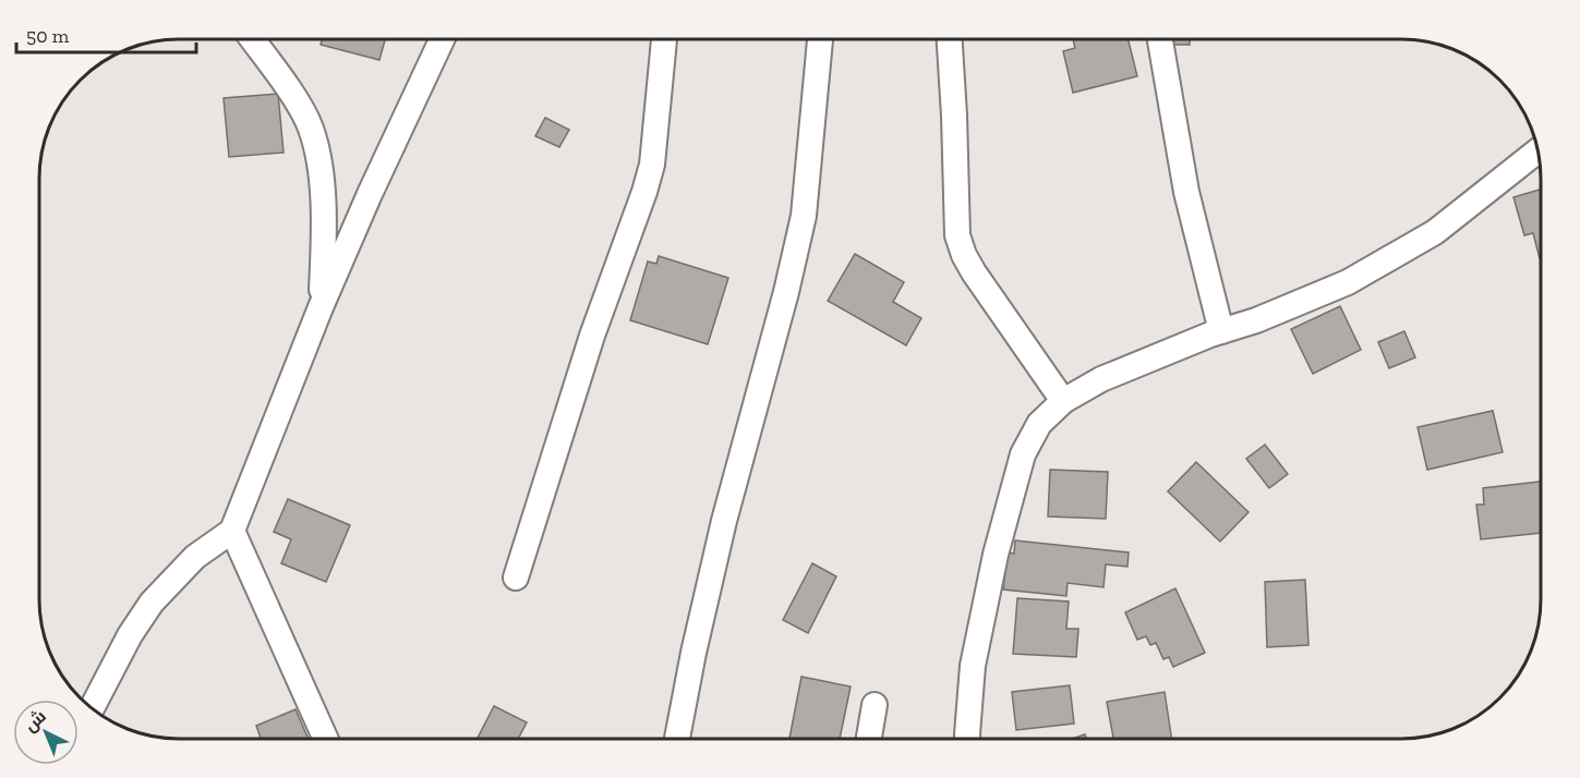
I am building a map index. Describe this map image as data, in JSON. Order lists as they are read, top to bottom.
{
  "scale_bar": "50 m",
  "north": "top left"
}
